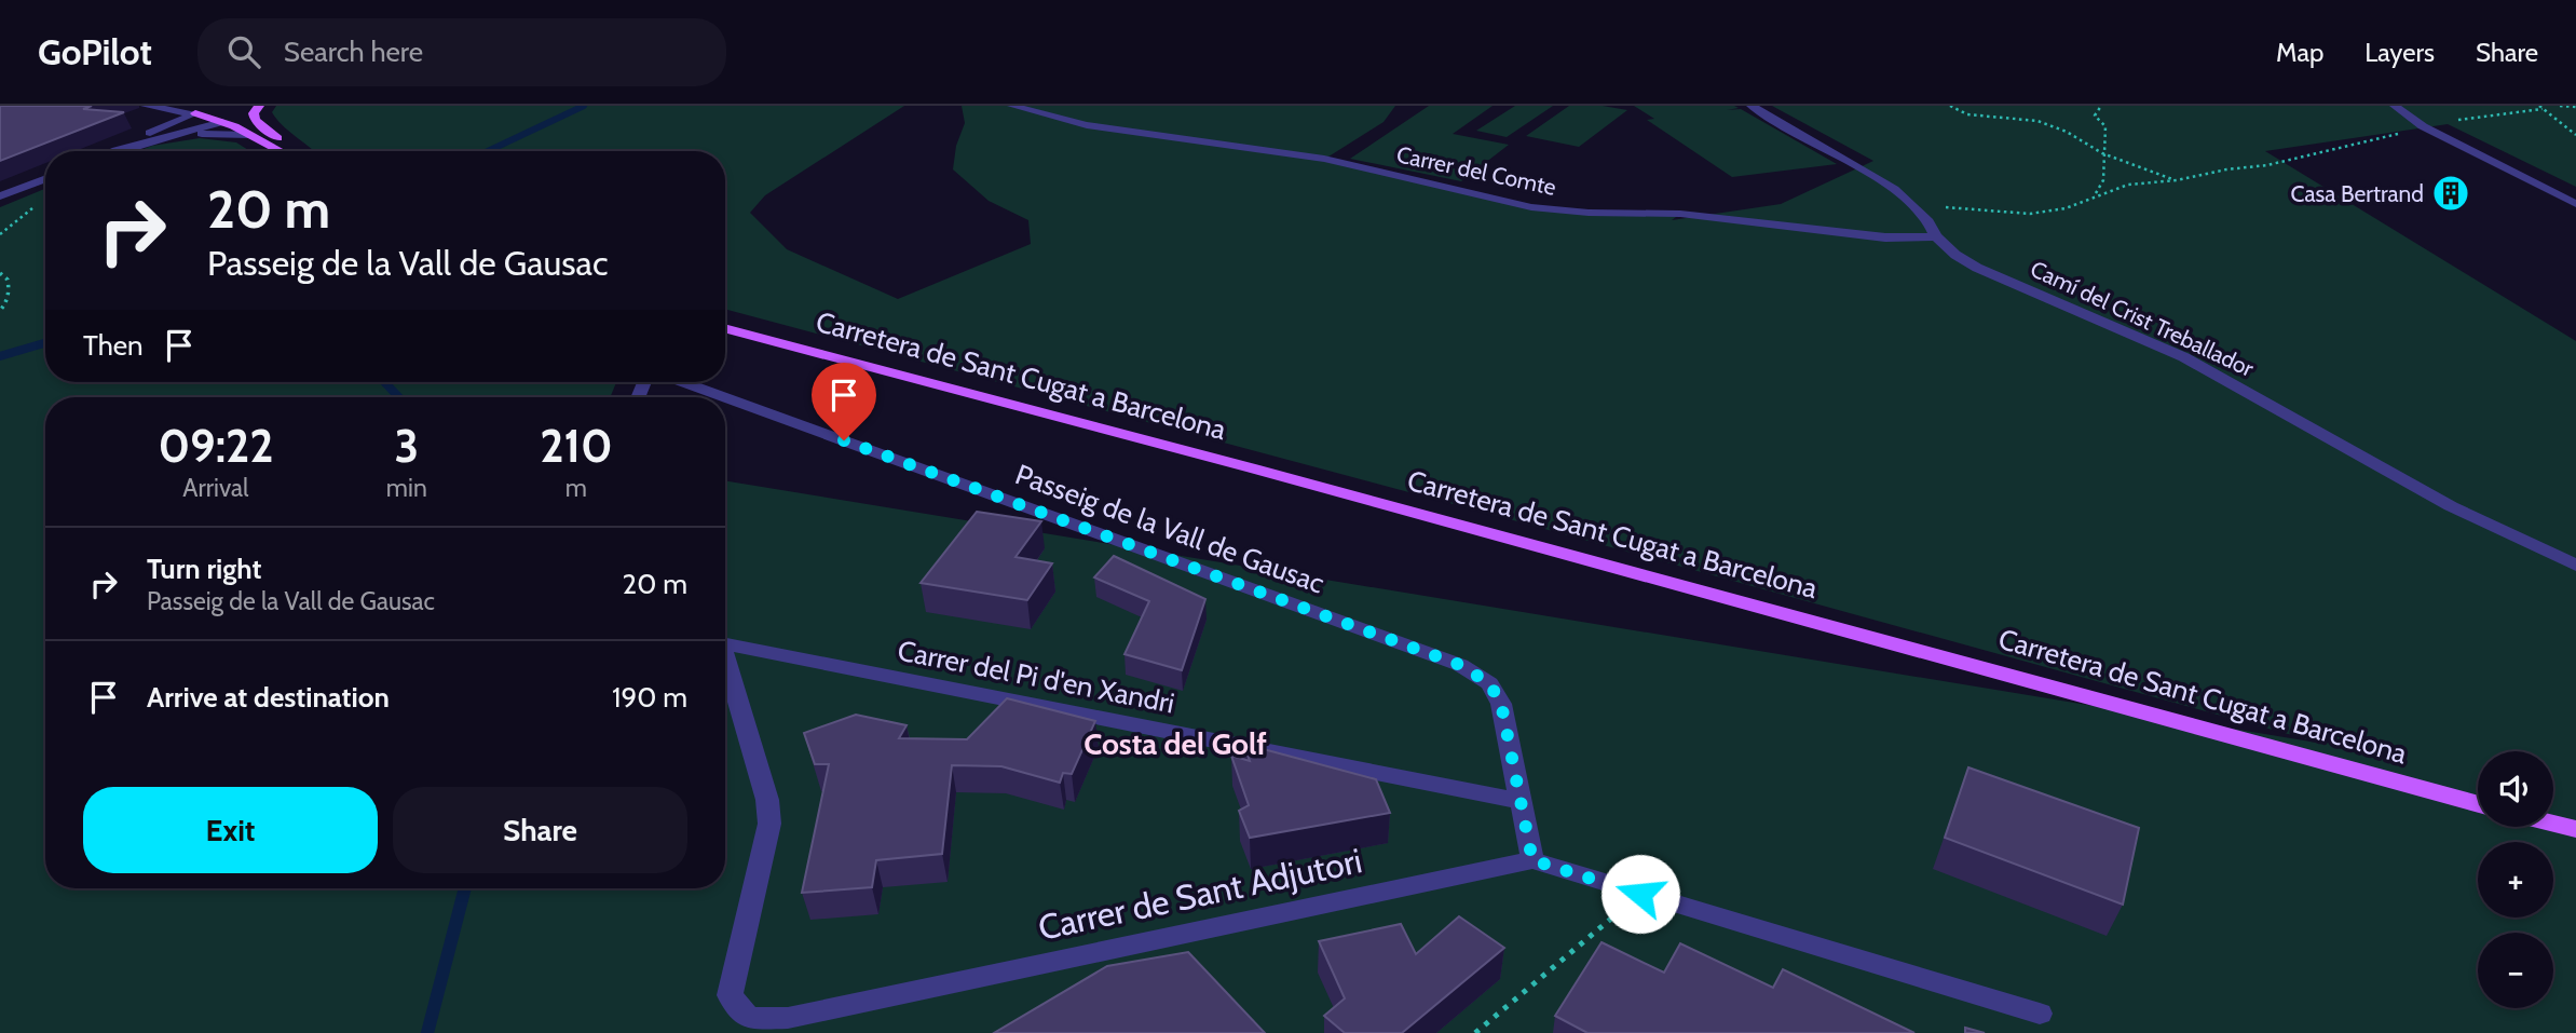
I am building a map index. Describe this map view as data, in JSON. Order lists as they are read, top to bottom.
{
  "streets": {
    "main road": ["Carretera de Sant Cugat a Barcelona"],
    "street": [
      "Carrer del Comte",
      "Camí del Crist Treballador",
      "Passeig de la Vall de Gausac",
      "Carrer del Pi d'en Xandri",
      "Carrer de Sant Adjutori"
    ]
  },
  "crossings": [
    ["Carrer del Comte", "Camí del Crist Treballador"],
    ["Passeig de la Vall de Gausac", "Carrer del Pi d'en Xandri"],
    ["Passeig de la Vall de Gausac", "Carrer de Sant Adjutori"]
  ],
  "districts": ["Costa del Golf"],
  "places": {
    "building": ["Casa Bertrand"]
  },
  "page": {
    "header": "GoPilot",
    "search": "Search here",
    "nav": ["Map", "Layers", "Share"],
    "turn": ["20 m", "Passeig de la Vall de Gausac"],
    "then": "Then",
    "eta": [
      "09:22",
      "Arrival",
      "3",
      "min",
      "210",
      "m"
    ],
    "list": [
      {
        "name": "Turn right",
        "note": "Passeig de la Vall de Gausac",
        "value": "20 m"
      },
      {
        "name": "Arrive at destination",
        "value": "190 m"
      }
    ],
    "map_buttons": ["+", "−"],
    "buttons": ["Exit", "Share"]
  }
}
